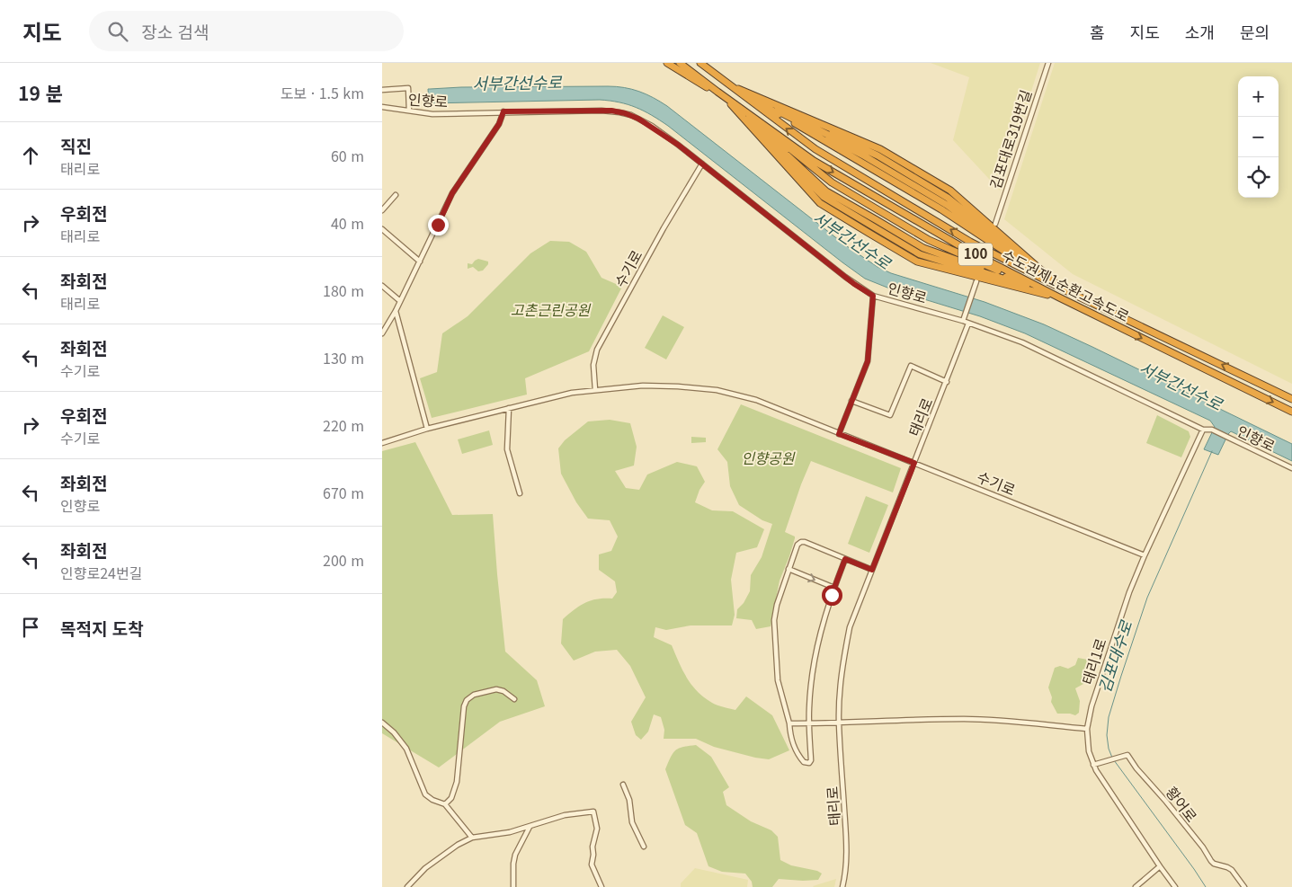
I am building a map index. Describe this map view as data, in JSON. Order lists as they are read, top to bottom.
{
  "streets": {
    "highway": ["100", "수도권제1순환고속도로"],
    "street": [
      "인향로",
      "김포대로319번길",
      "수기로",
      "태리로",
      "태리1로",
      "황어로"
    ]
  },
  "crossings": [
    ["인향로", "수기로"],
    ["인향로", "태리로"],
    ["인향로", "태리1로"],
    ["수기로", "태리로"],
    ["수기로", "태리1로"],
    ["태리1로", "황어로"]
  ],
  "water": ["서부간선수로", "김포대수로"],
  "parks": ["고촌근린공원", "인향공원"],
  "page": {
    "header": "지도",
    "search": "장소 검색",
    "nav": [
      "홈",
      "지도",
      "소개",
      "문의"
    ],
    "heading": ["19 분", "도보 · 1.5 km"],
    "map_buttons": ["+", "−"],
    "list": [
      ["직진", "태리로", "60 m"],
      ["우회전", "태리로", "40 m"],
      ["좌회전", "태리로", "180 m"],
      ["좌회전", "수기로", "130 m"],
      ["우회전", "수기로", "220 m"],
      ["좌회전", "인향로", "670 m"],
      ["좌회전", "인향로24번길", "200 m"],
      "목적지 도착"
    ]
  }
}
